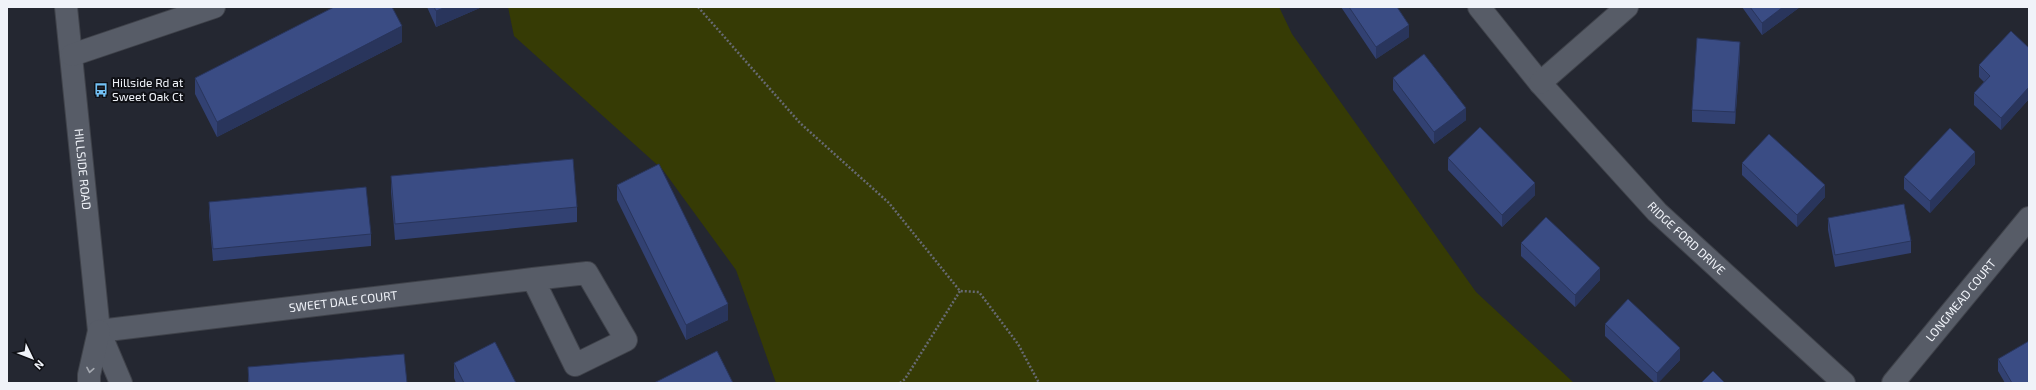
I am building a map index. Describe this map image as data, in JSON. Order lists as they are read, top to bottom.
{
  "streets": {
    "street": [
      "HILLSIDE ROAD",
      "RIDGE FORD DRIVE",
      "LONGMEAD COURT",
      "SWEET DALE COURT"
    ]
  },
  "crossings": [
    ["HILLSIDE ROAD", "SWEET DALE COURT"]
  ],
  "places": {
    "bus stop": ["Hillside Rd at Sweet Oak Ct"]
  },
  "north": "bottom right"
}
